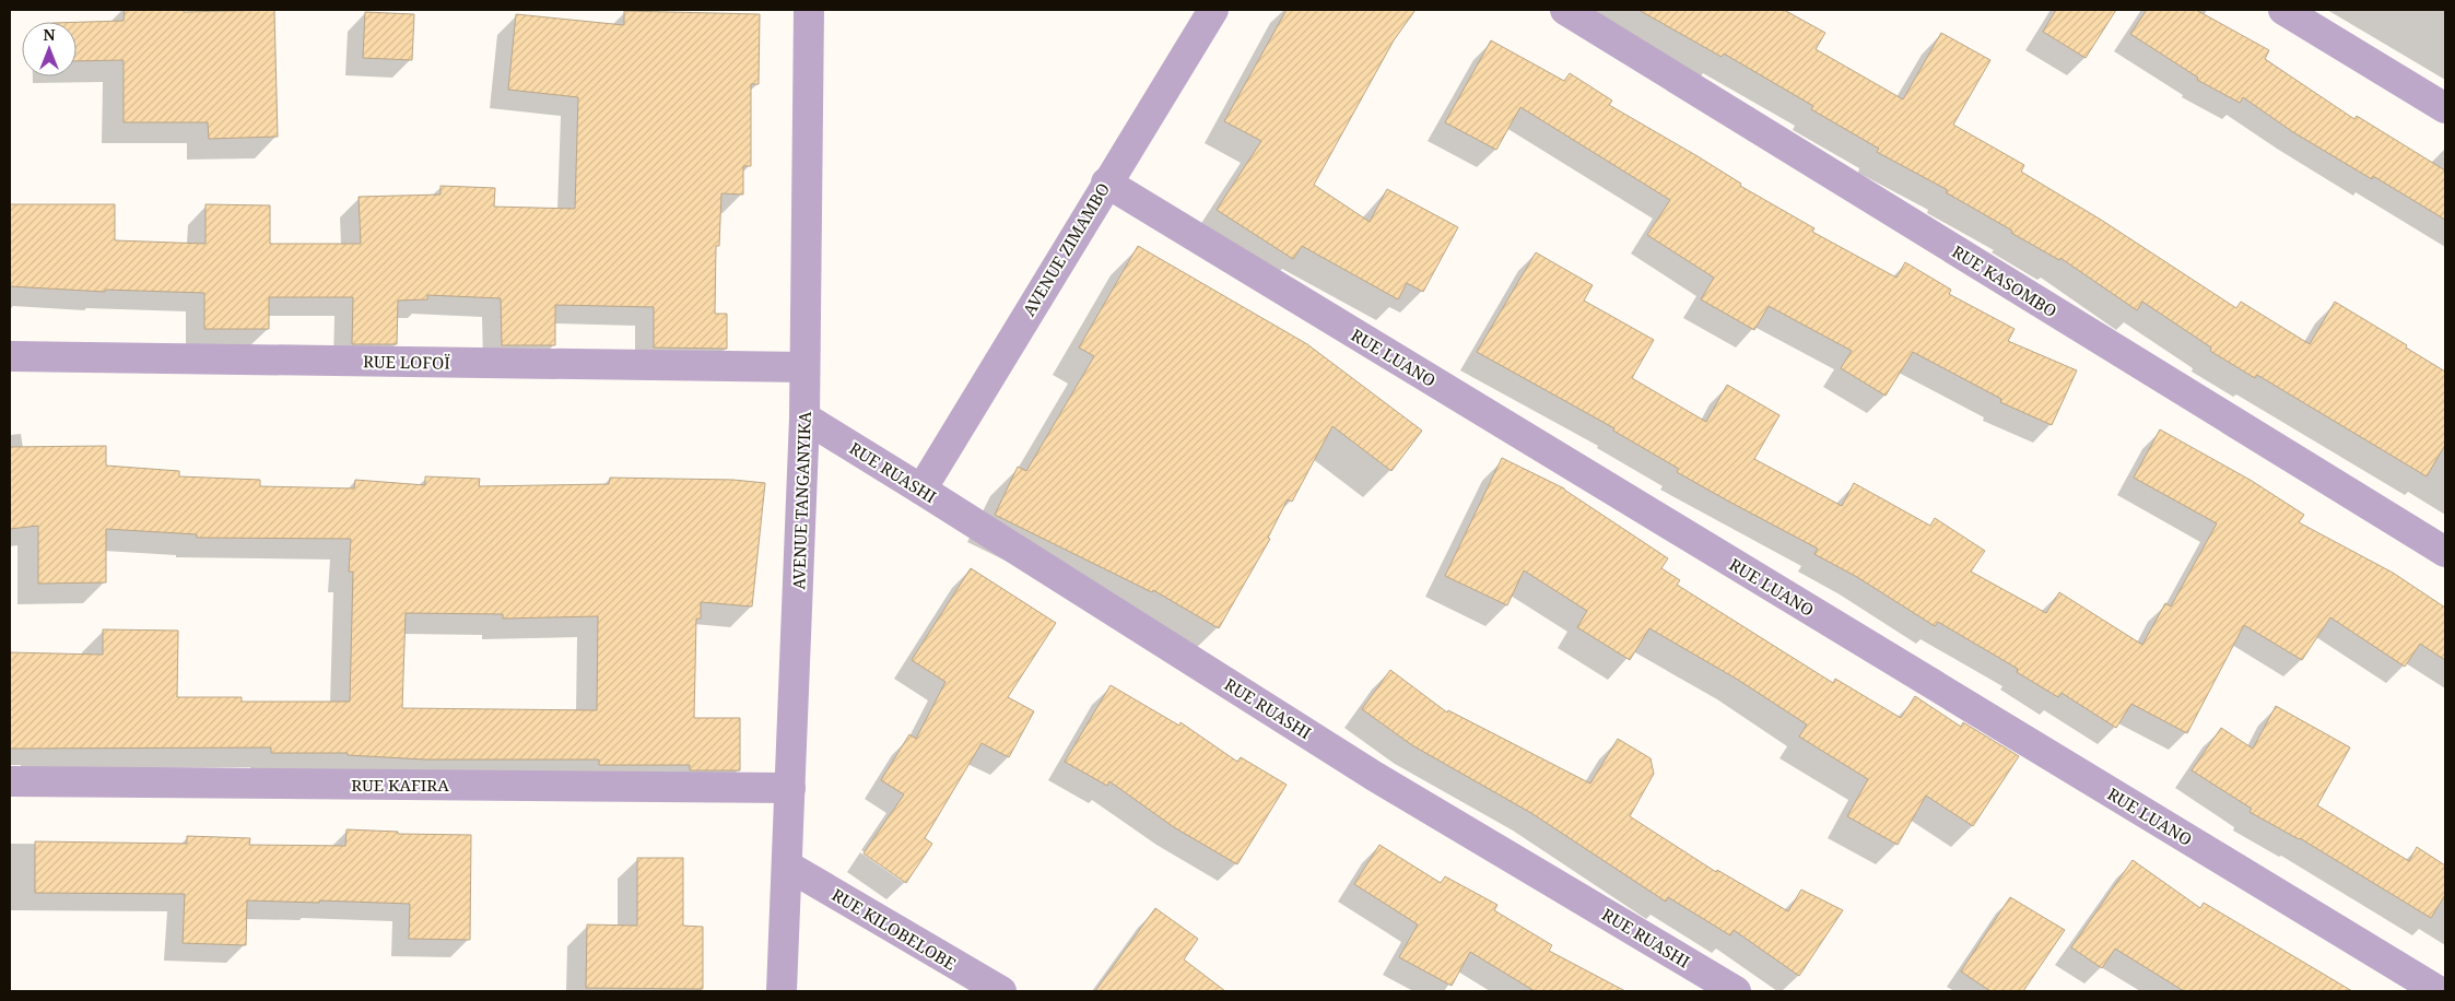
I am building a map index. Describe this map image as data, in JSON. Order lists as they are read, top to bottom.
{
  "streets": {
    "street": [
      "AVENUE ZIMAMBO",
      "RUE KASOMBO",
      "RUE LUANO",
      "RUE LOFOÏ",
      "RUE RUASHI",
      "AVENUE TANGANYIKA",
      "RUE KAFIRA",
      "RUE KILOBELOBE"
    ]
  },
  "crossings": [
    ["AVENUE ZIMAMBO", "RUE LUANO"],
    ["AVENUE ZIMAMBO", "RUE RUASHI"],
    ["RUE LOFOÏ", "AVENUE TANGANYIKA"],
    ["RUE RUASHI", "AVENUE TANGANYIKA"],
    ["AVENUE TANGANYIKA", "RUE KAFIRA"],
    ["AVENUE TANGANYIKA", "RUE KILOBELOBE"]
  ],
  "north": "top"
}
